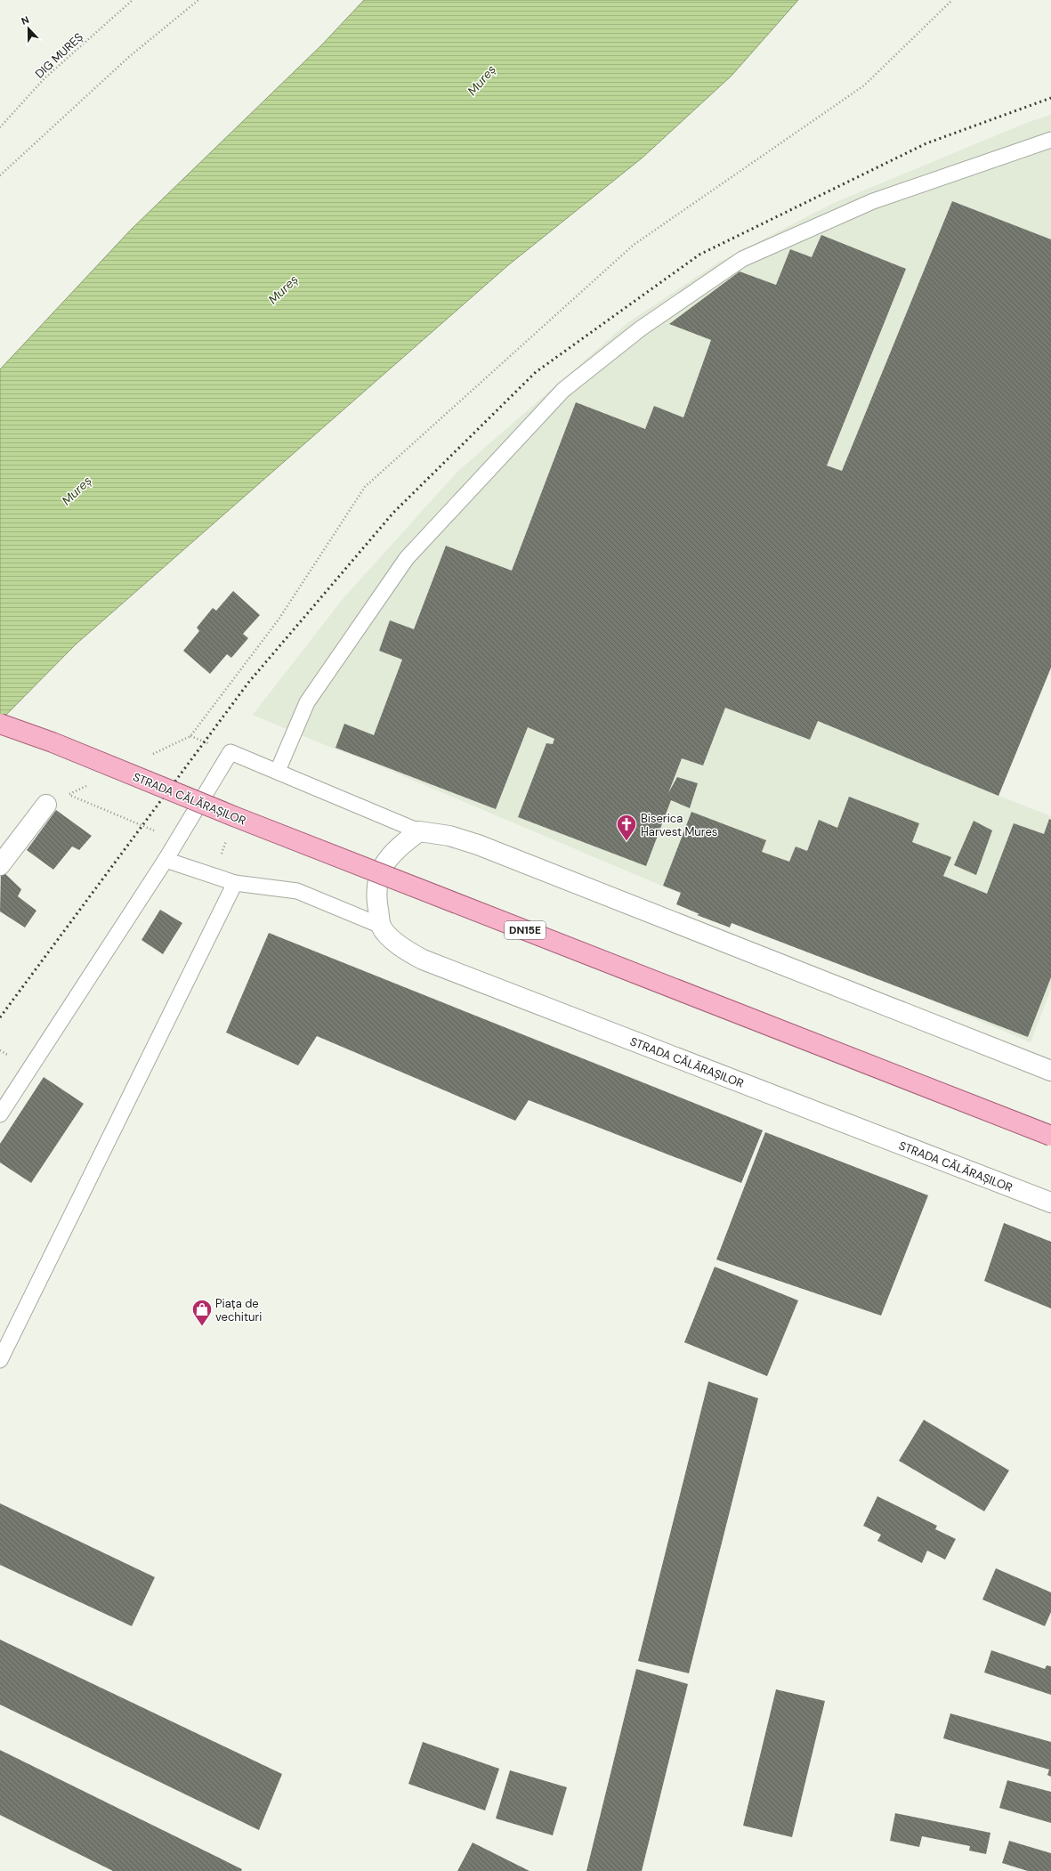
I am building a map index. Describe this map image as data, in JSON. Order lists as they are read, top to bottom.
{
  "streets": {
    "main road": ["STRADA CĂLĂRAȘILOR", "DN15E"],
    "path": ["DIG MUREȘ"]
  },
  "water": ["Mureș"],
  "places": {
    "church": ["Biserica Harvest Mures"],
    "shop": ["Piața de vechituri"]
  },
  "north": "top"
}
